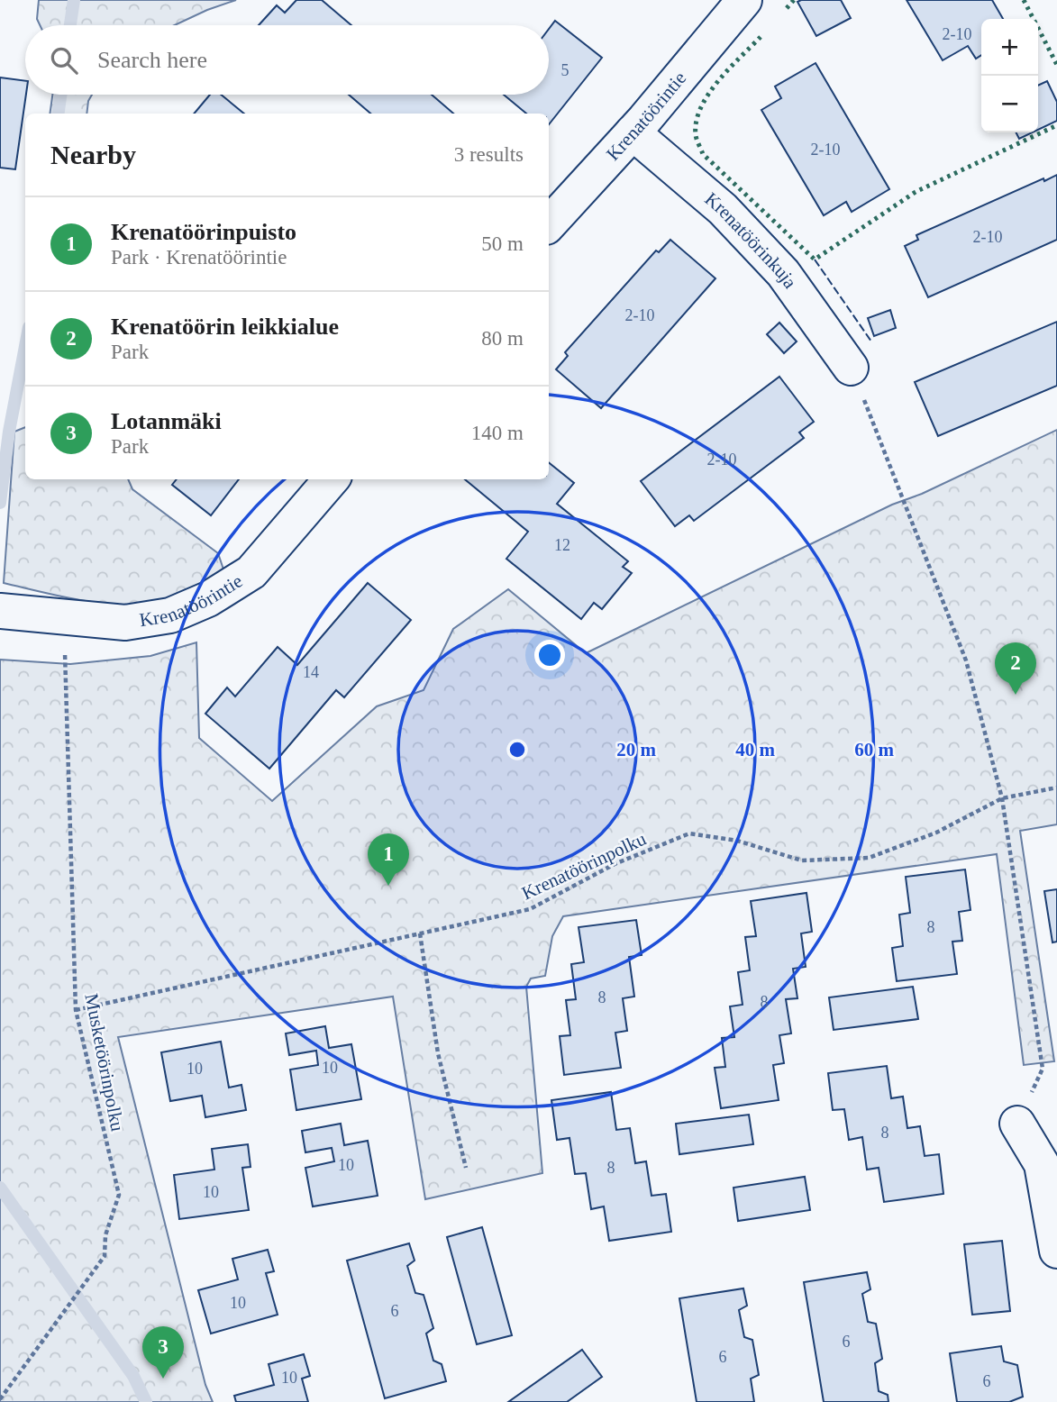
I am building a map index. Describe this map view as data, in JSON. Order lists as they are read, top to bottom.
{
  "streets": {
    "street": ["Krenatöörintie", "Krenatöörinkuja"],
    "path": ["Krenatöörinpolku", "Musketöörinpolku"]
  },
  "crossings": [
    ["Krenatöörintie", "Krenatöörinkuja"],
    ["Krenatöörintie", "Musketöörinpolku"],
    ["Krenatöörinpolku", "Musketöörinpolku"]
  ],
  "house_numbers": [
    "2-10",
    "5",
    "2-10",
    "2-10",
    "2-10",
    "2-10",
    "12",
    "14",
    "8",
    "8",
    "8",
    "10",
    "10",
    "8",
    "10",
    "8",
    "10",
    "10",
    "6",
    "6",
    "6",
    "10",
    "6"
  ],
  "page": {
    "map_buttons": ["+", "−"],
    "search": "Search here",
    "heading": ["Nearby", "3 results"],
    "list": [
      {
        "mark": "1",
        "name": "Krenatöörinpuisto",
        "note": "Park · Krenatöörintie",
        "value": "50 m"
      },
      {
        "mark": "2",
        "name": "Krenatöörin leikkialue",
        "note": "Park",
        "value": "80 m"
      },
      {
        "mark": "3",
        "name": "Lotanmäki",
        "note": "Park",
        "value": "140 m"
      }
    ],
    "pins": ["2", "1", "3"]
  },
  "rings": ["20 m", "40 m", "60 m"]
}
